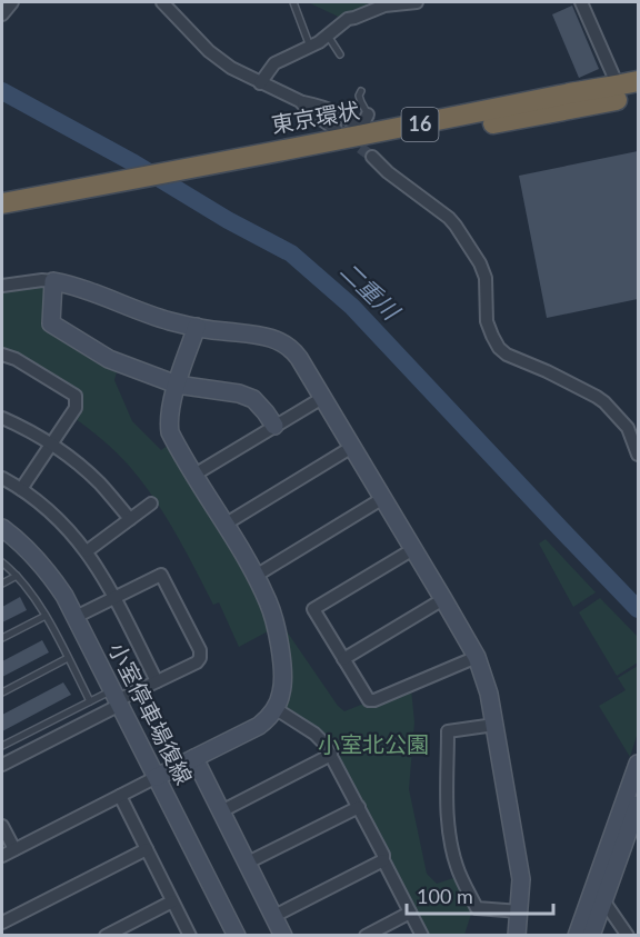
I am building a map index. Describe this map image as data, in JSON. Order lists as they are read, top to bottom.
{
  "streets": {
    "highway": ["東京環状", "16"],
    "street": ["小室停車場復線"]
  },
  "water": ["二重川"],
  "parks": ["小室北公園"],
  "scale_bar": "100 m"
}
